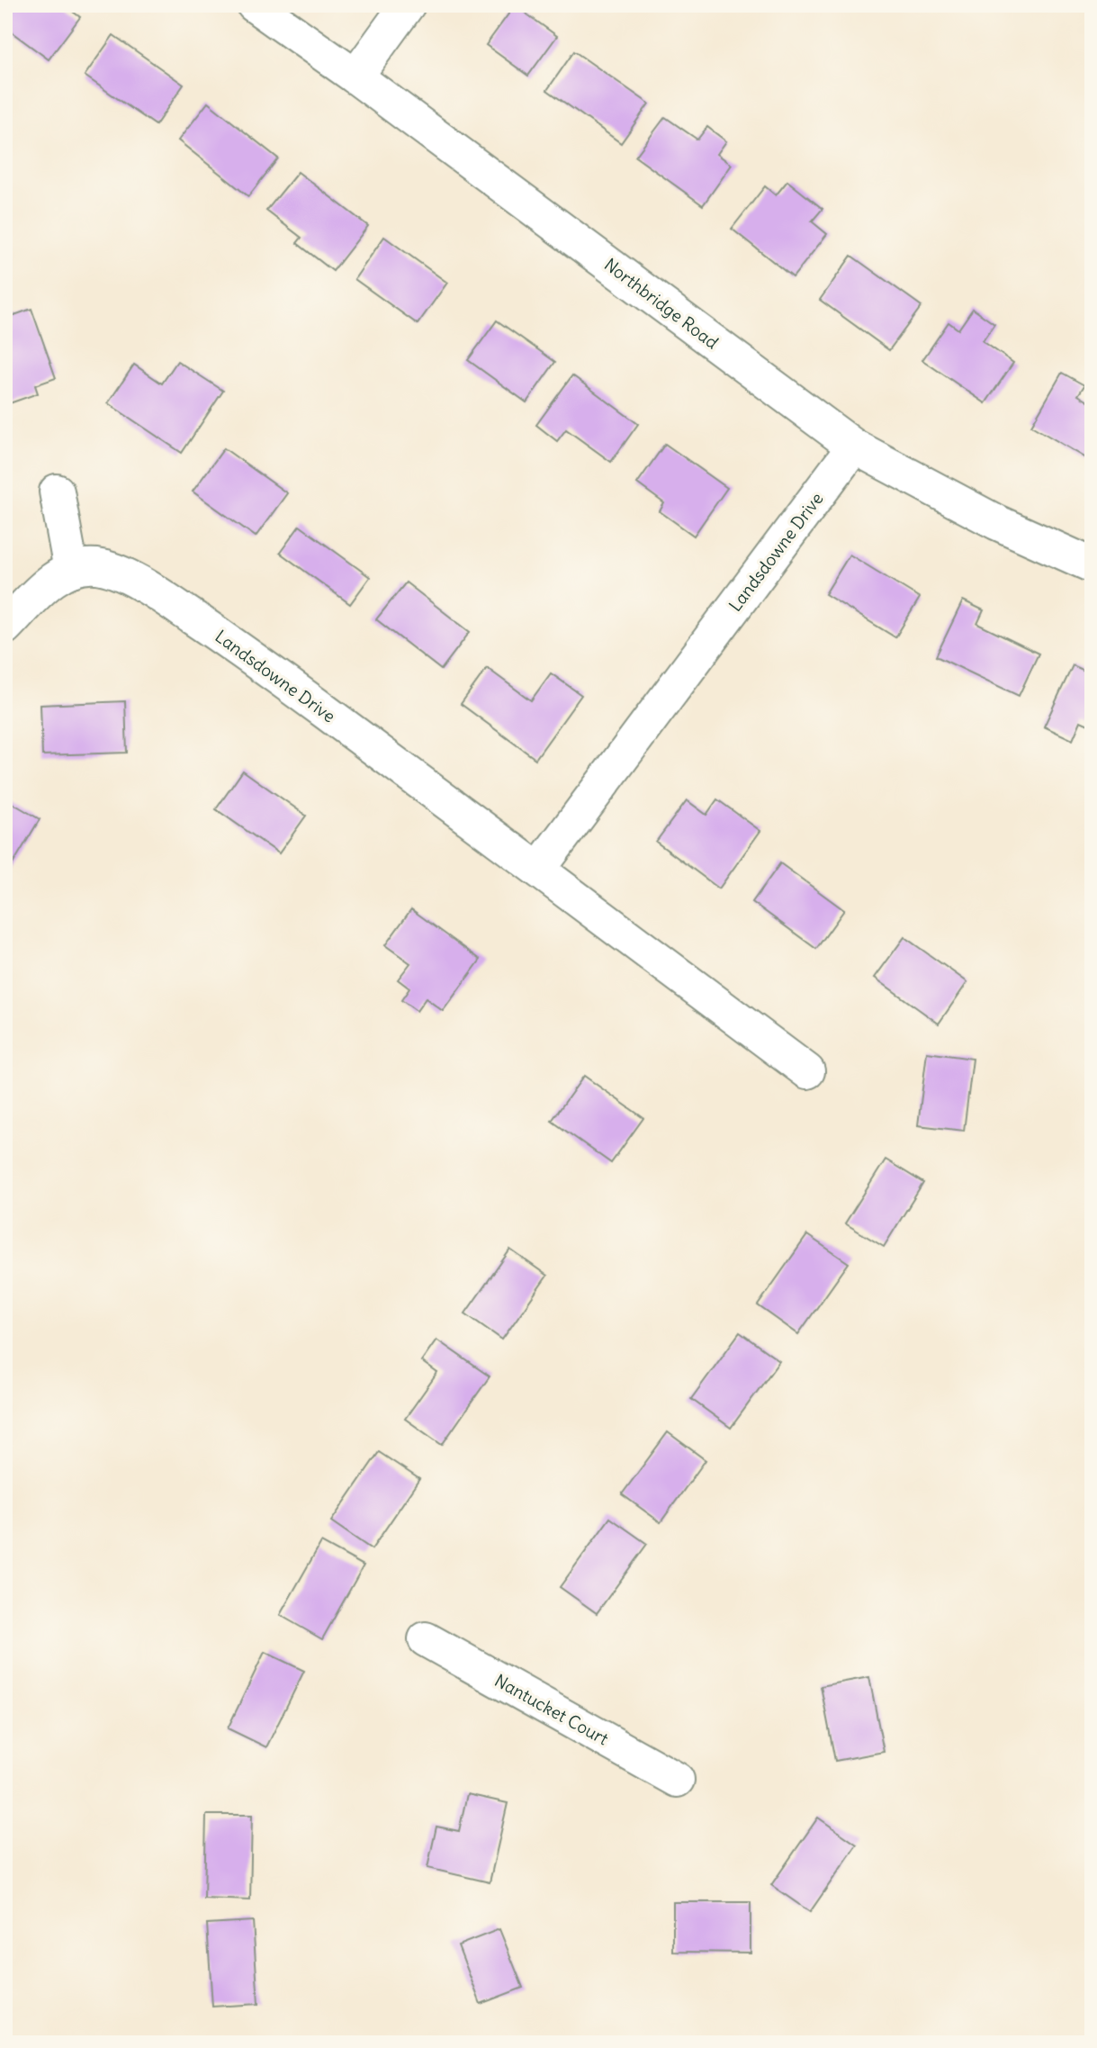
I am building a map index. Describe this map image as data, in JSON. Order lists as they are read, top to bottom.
{
  "streets": {
    "street": ["Northbridge Road", "Landsdowne Drive", "Nantucket Court"]
  },
  "crossings": [
    ["Northbridge Road", "Landsdowne Drive"]
  ]
}
